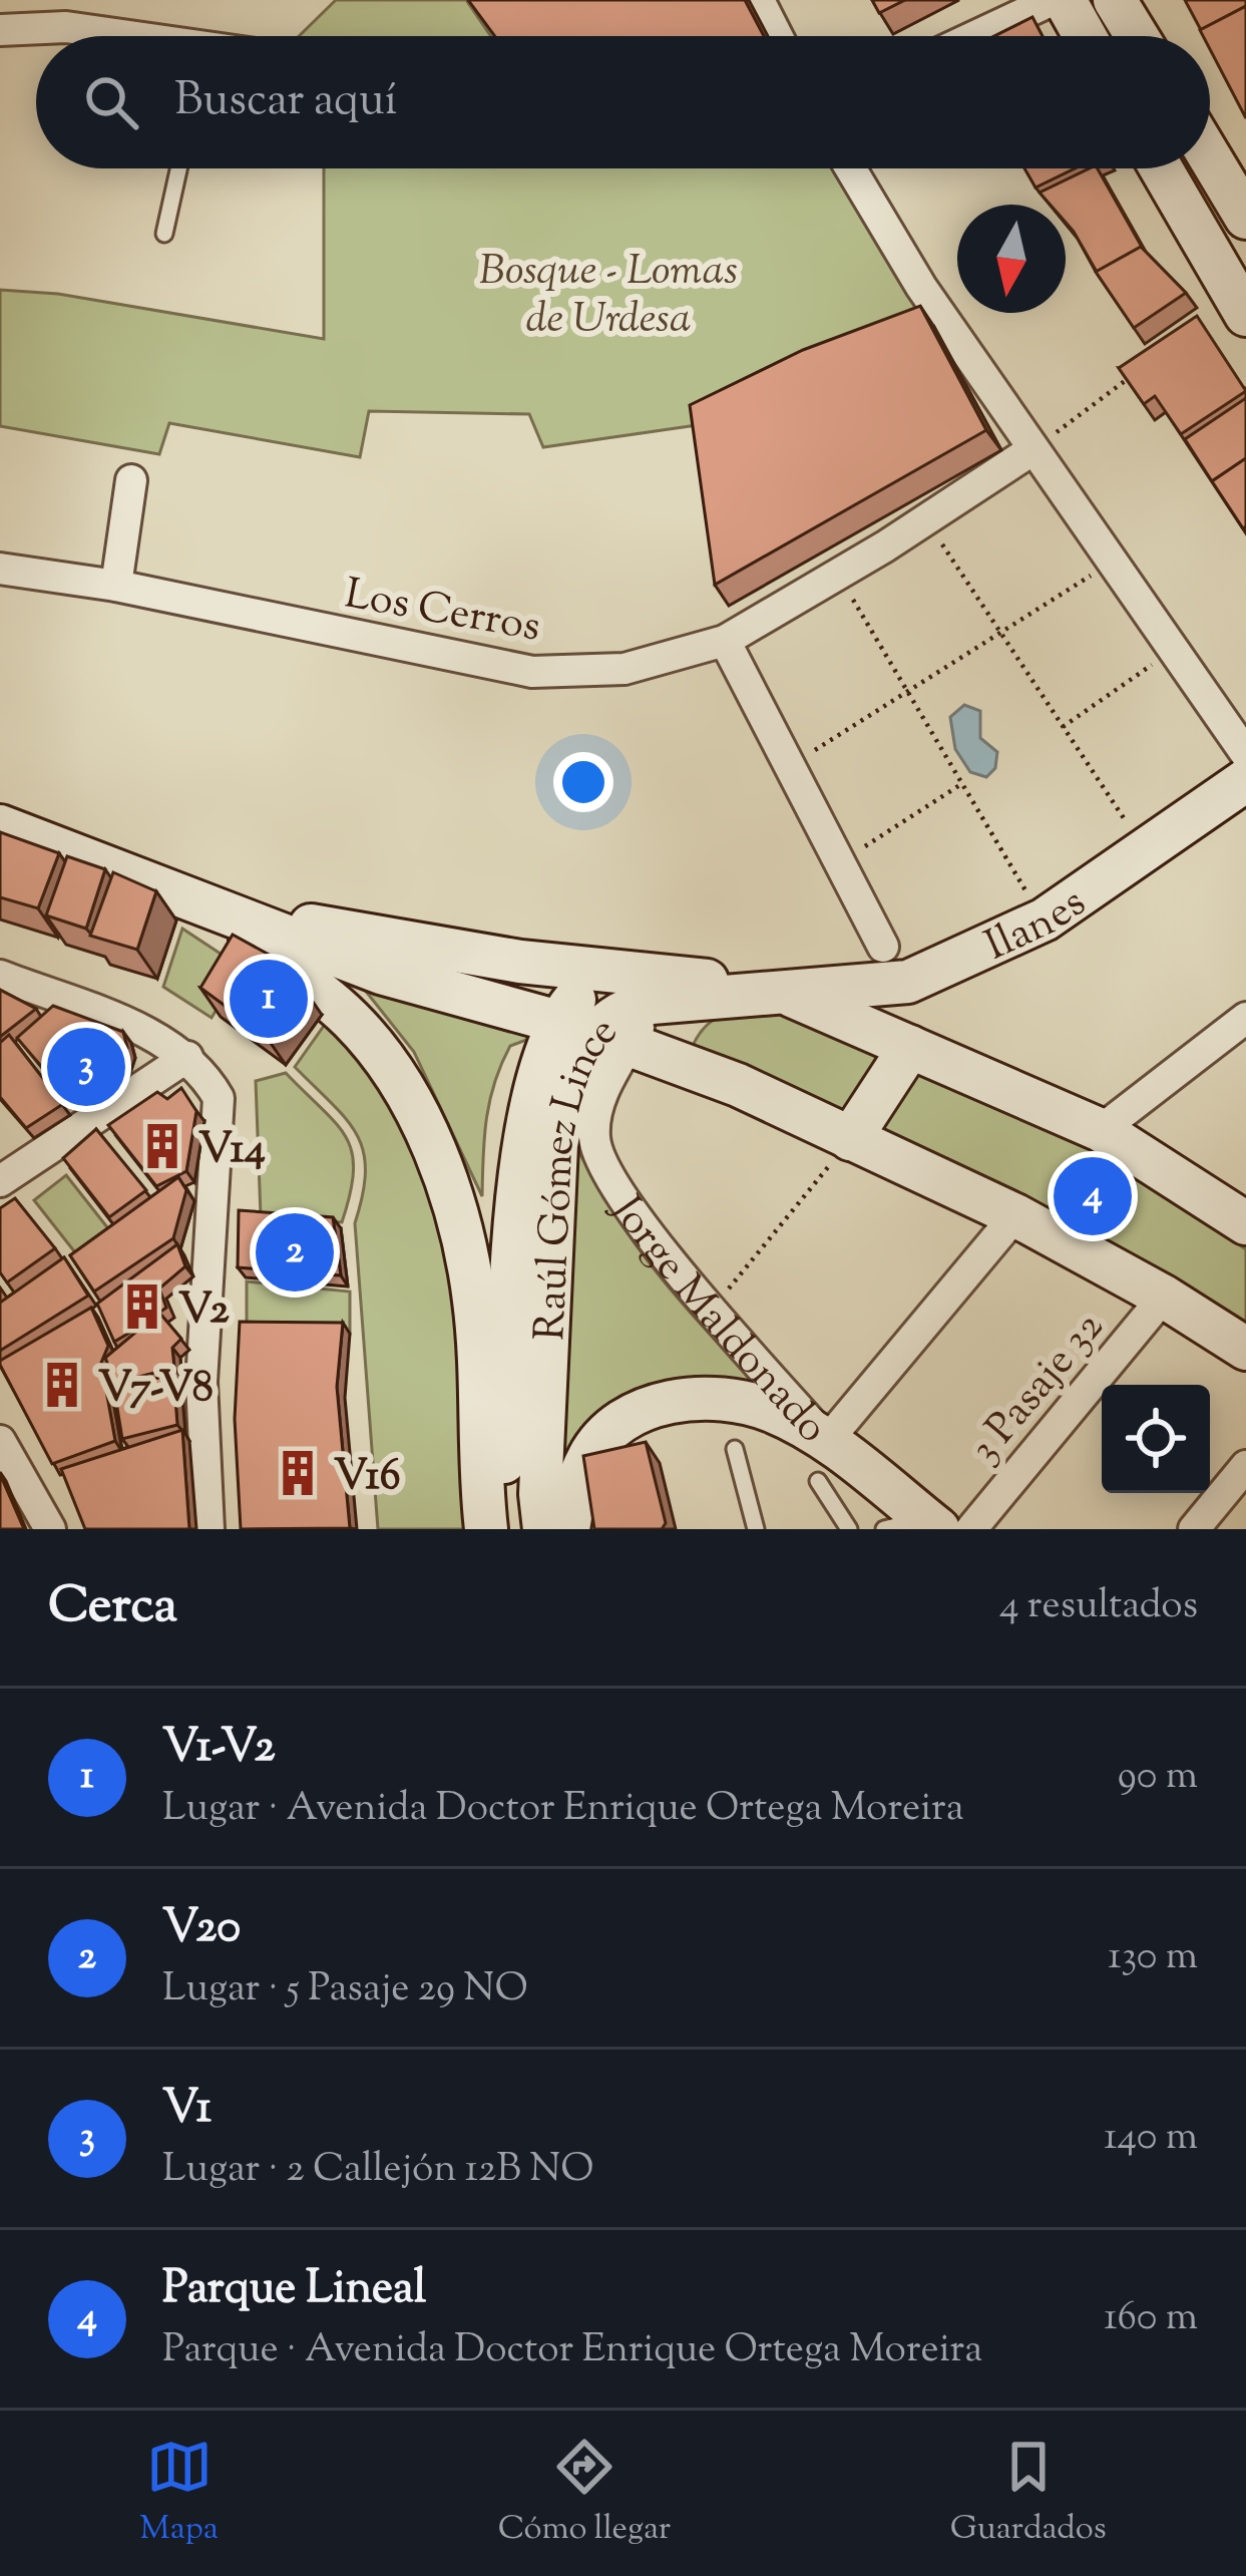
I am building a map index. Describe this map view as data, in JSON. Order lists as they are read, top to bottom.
{
  "streets": {
    "main road": ["Ilanes", "Raúl Gómez Lince", "Jorge Maldonado"],
    "street": ["Los Cerros", "3 Pasaje 32"]
  },
  "crossings": [
    ["Ilanes", "Raúl Gómez Lince"],
    ["Raúl Gómez Lince", "Jorge Maldonado"]
  ],
  "parks": ["Bosque - Lomas de Urdesa"],
  "places": {
    "building": [
      "V14",
      "V2",
      "V7-V8",
      "V16"
    ]
  },
  "north": "bottom",
  "page": {
    "search": "Buscar aquí",
    "pins": [
      "1",
      "3",
      "4",
      "2"
    ],
    "heading": ["Cerca", "4 resultados"],
    "list": [
      {
        "mark": "1",
        "name": "V1-V2",
        "note": "Lugar · Avenida Doctor Enrique Ortega Moreira",
        "value": "90 m"
      },
      {
        "mark": "2",
        "name": "V20",
        "note": "Lugar · 5 Pasaje 29 NO",
        "value": "130 m"
      },
      {
        "mark": "3",
        "name": "V1",
        "note": "Lugar · 2 Callejón 12B NO",
        "value": "140 m"
      },
      {
        "mark": "4",
        "name": "Parque Lineal",
        "note": "Parque · Avenida Doctor Enrique Ortega Moreira",
        "value": "160 m"
      }
    ],
    "nav": ["Mapa", "Cómo llegar", "Guardados"]
  }
}
